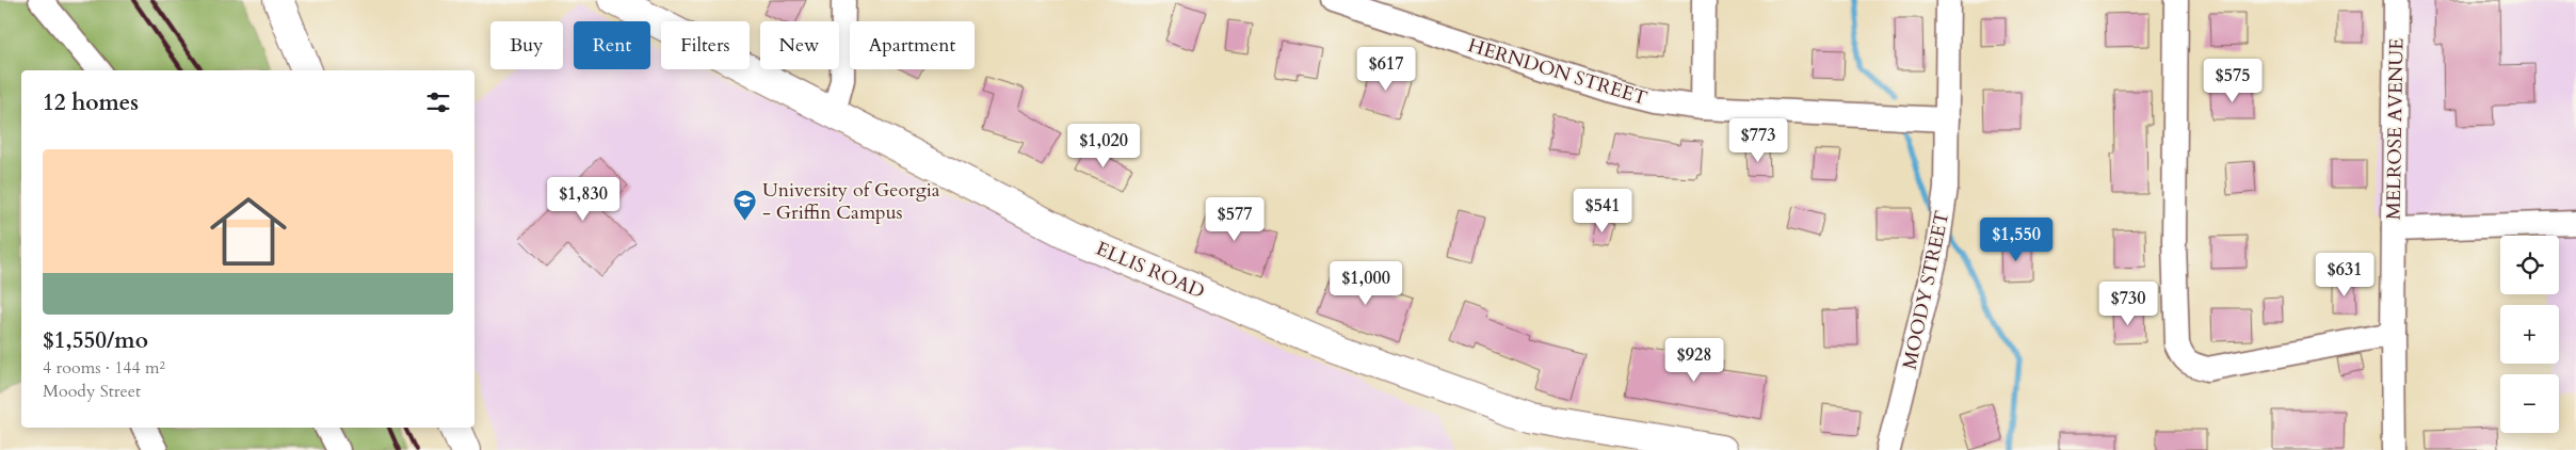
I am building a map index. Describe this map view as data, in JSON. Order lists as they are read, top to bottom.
{
  "streets": {
    "street": [
      "HERNDON STREET",
      "MELROSE AVENUE",
      "ELLIS ROAD",
      "MOODY STREET"
    ]
  },
  "crossings": [
    ["HERNDON STREET", "MOODY STREET"]
  ],
  "places": {
    "school or university": ["University of Georgia - Griffin Campus"]
  },
  "page": {
    "chip": [
      "Buy",
      "Rent",
      "Filters",
      "New",
      "Apartment"
    ],
    "price": [
      "$617",
      "$575",
      "$773",
      "$1,020",
      "$1,830",
      "$541",
      "$577",
      "$1,550",
      "$631",
      "$1,000",
      "$730",
      "$928"
    ],
    "heading": "12 homes",
    "list": [
      {
        "name": "$1,550/mo",
        "note": "4 rooms · 144 m² · Moody Street"
      }
    ],
    "map_buttons": ["+", "−"]
  }
}
